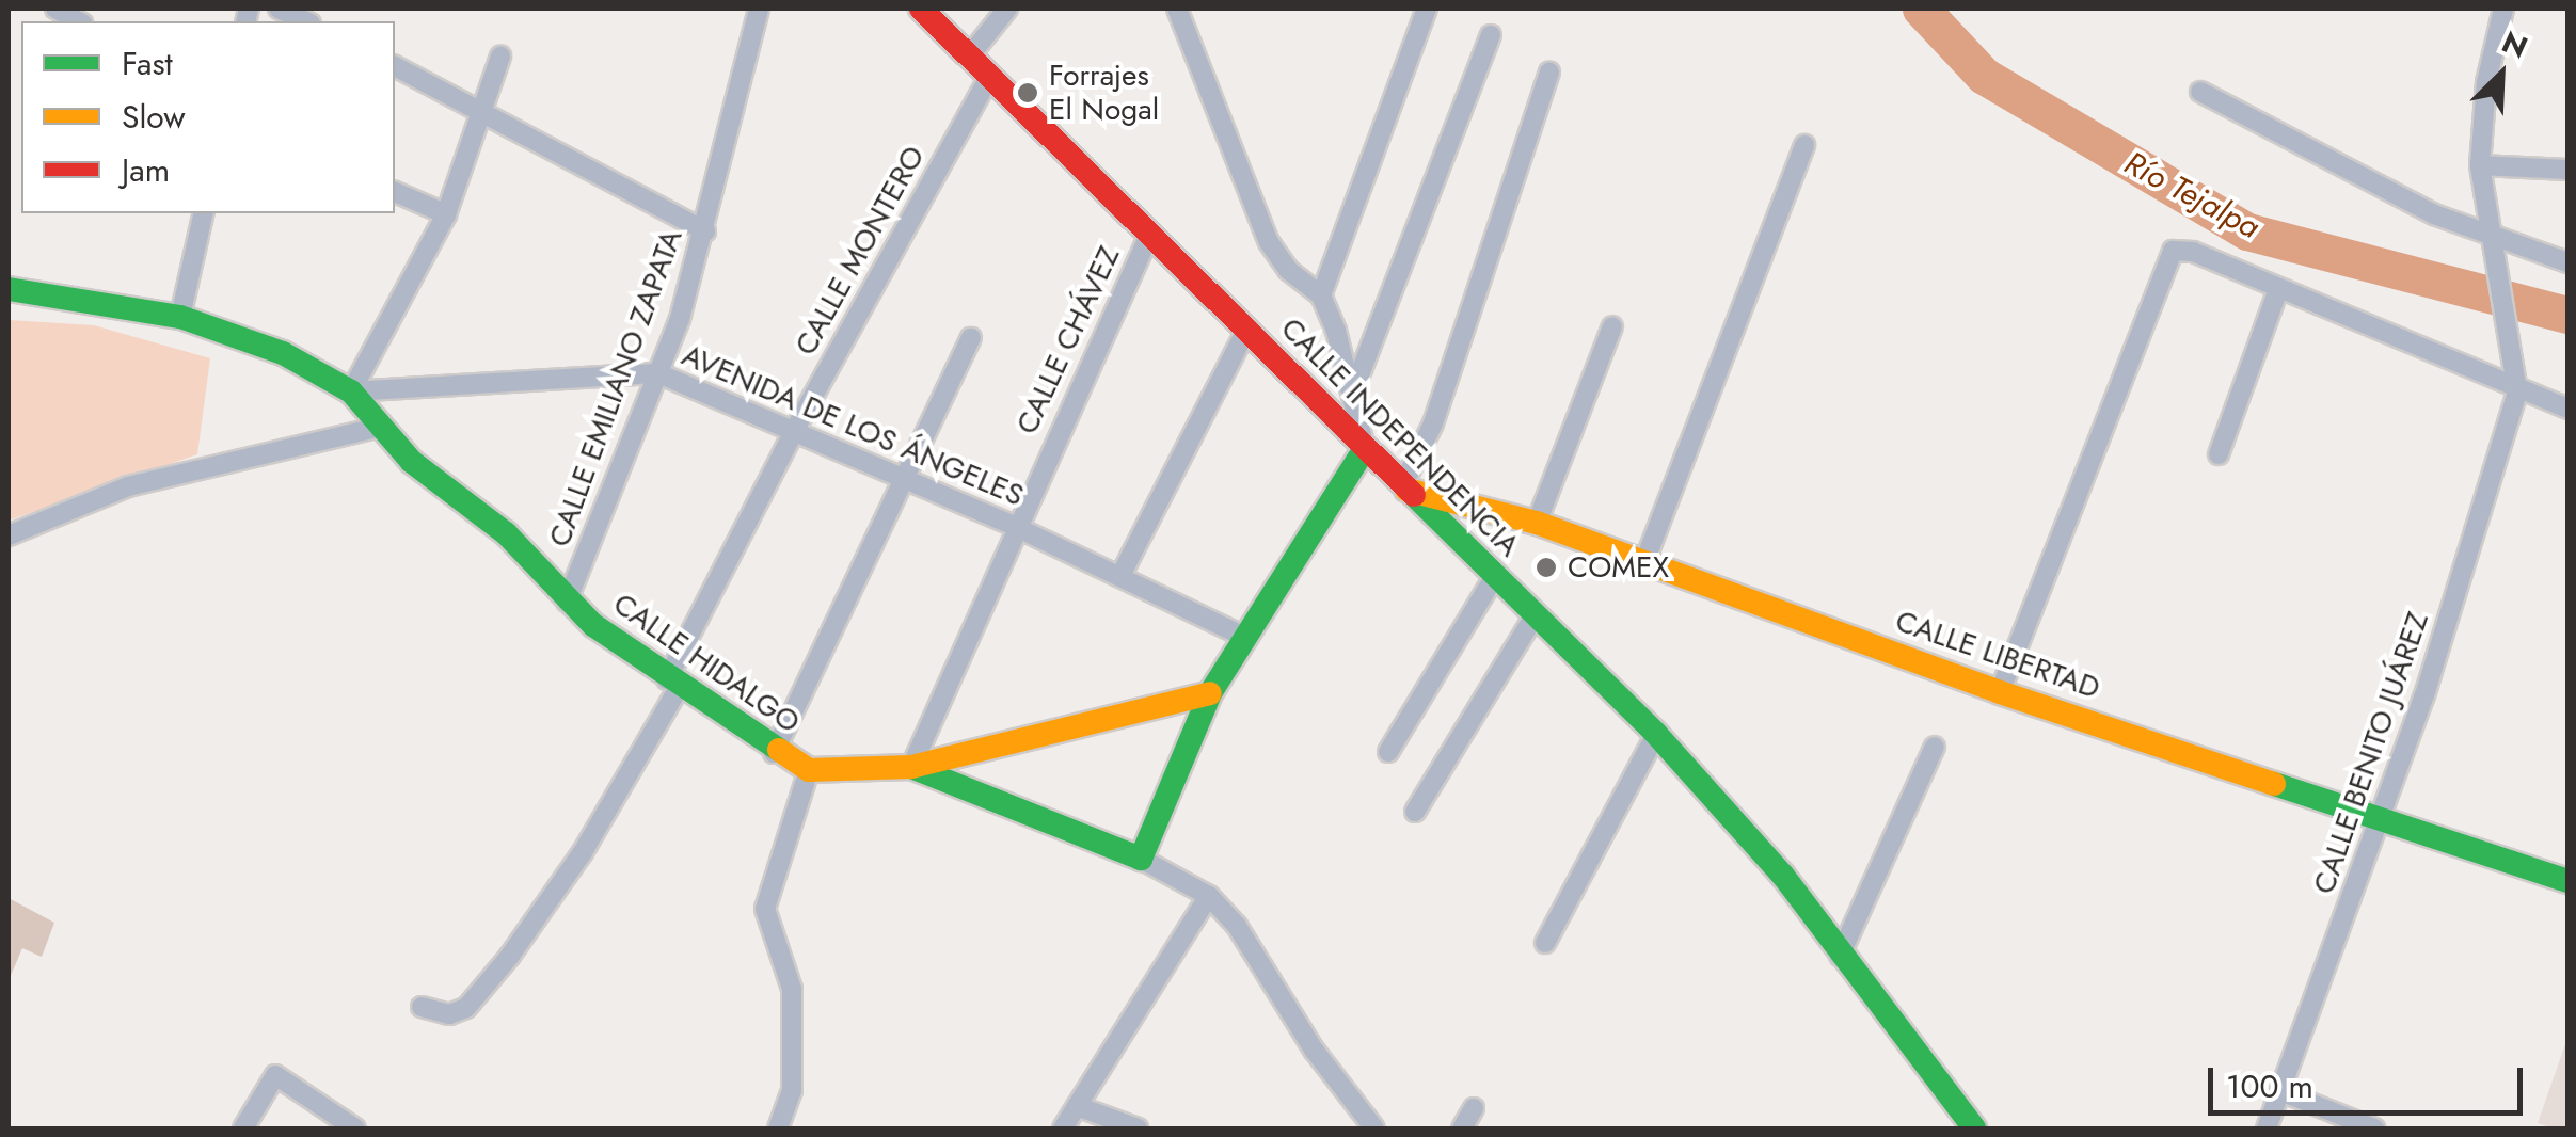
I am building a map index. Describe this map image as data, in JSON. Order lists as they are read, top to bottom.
{
  "streets": {
    "main road": ["CALLE INDEPENDENCIA", "CALLE LIBERTAD", "CALLE HIDALGO"],
    "street": [
      "CALLE MONTERO",
      "CALLE CHÁVEZ",
      "CALLE EMILIANO ZAPATA",
      "AVENIDA DE LOS ÁNGELES",
      "CALLE BENITO JUÁREZ"
    ]
  },
  "crossings": [
    ["CALLE MONTERO", "AVENIDA DE LOS ÁNGELES"],
    ["CALLE MONTERO", "CALLE INDEPENDENCIA"],
    ["CALLE MONTERO", "CALLE HIDALGO"],
    ["CALLE CHÁVEZ", "AVENIDA DE LOS ÁNGELES"],
    ["CALLE CHÁVEZ", "CALLE INDEPENDENCIA"],
    ["CALLE CHÁVEZ", "CALLE HIDALGO"],
    ["CALLE EMILIANO ZAPATA", "AVENIDA DE LOS ÁNGELES"],
    ["CALLE EMILIANO ZAPATA", "CALLE HIDALGO"],
    ["AVENIDA DE LOS ÁNGELES", "CALLE HIDALGO"],
    ["CALLE INDEPENDENCIA", "CALLE LIBERTAD"],
    ["CALLE LIBERTAD", "CALLE BENITO JUÁREZ"]
  ],
  "water": ["Río Tejalpa"],
  "places": ["Forrajes El Nogal", "COMEX"],
  "legend": ["Fast", "Slow", "Jam"],
  "scale_bar": "100 m",
  "north": "top right"
}
